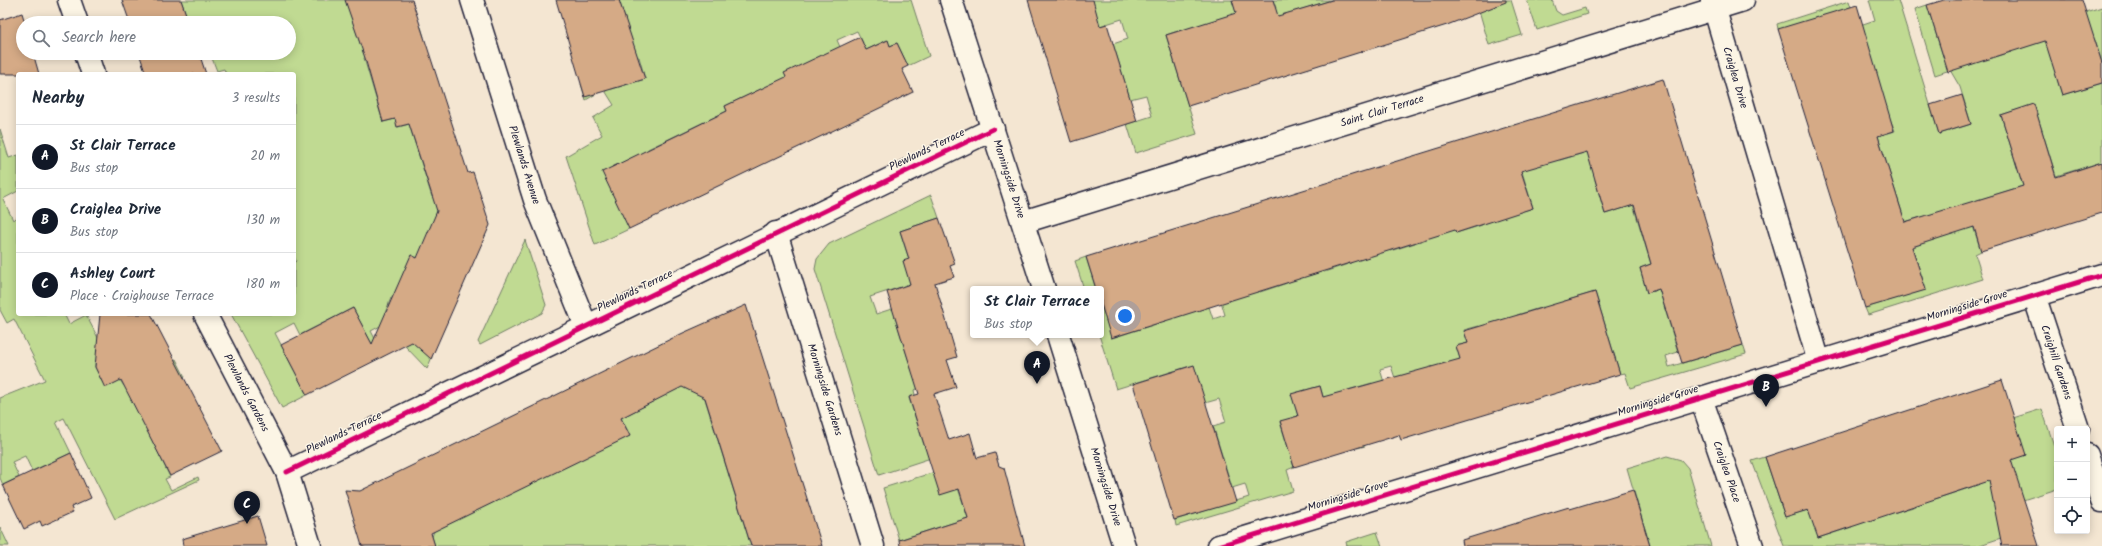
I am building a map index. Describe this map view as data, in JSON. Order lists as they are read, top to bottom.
{
  "streets": {
    "street": [
      "Craiglea Drive",
      "Saint Clair Terrace",
      "Plewlands Terrace",
      "Plewlands Avenue",
      "Morningside Drive",
      "Morningside Grove",
      "Craighill Gardens",
      "Morningside Gardens",
      "Plewlands Gardens",
      "Craiglea Place"
    ]
  },
  "crossings": [
    ["Craiglea Drive", "Saint Clair Terrace"],
    ["Craiglea Drive", "Morningside Grove"],
    ["Saint Clair Terrace", "Morningside Drive"],
    ["Plewlands Terrace", "Plewlands Avenue"],
    ["Plewlands Terrace", "Morningside Drive"],
    ["Plewlands Terrace", "Morningside Gardens"],
    ["Plewlands Terrace", "Plewlands Gardens"],
    ["Morningside Grove", "Craighill Gardens"],
    ["Morningside Grove", "Craiglea Place"]
  ],
  "page": {
    "search": "Search here",
    "heading": ["Nearby", "3 results"],
    "list": [
      {
        "mark": "A",
        "name": "St Clair Terrace",
        "note": "Bus stop",
        "value": "20 m"
      },
      {
        "mark": "B",
        "name": "Craiglea Drive",
        "note": "Bus stop",
        "value": "130 m"
      },
      {
        "mark": "C",
        "name": "Ashley Court",
        "note": "Place · Craighouse Terrace",
        "value": "180 m"
      }
    ],
    "popup": ["St Clair Terrace", "Bus stop"],
    "pins": ["A", "B", "C"],
    "map_buttons": ["+", "−"]
  }
}
